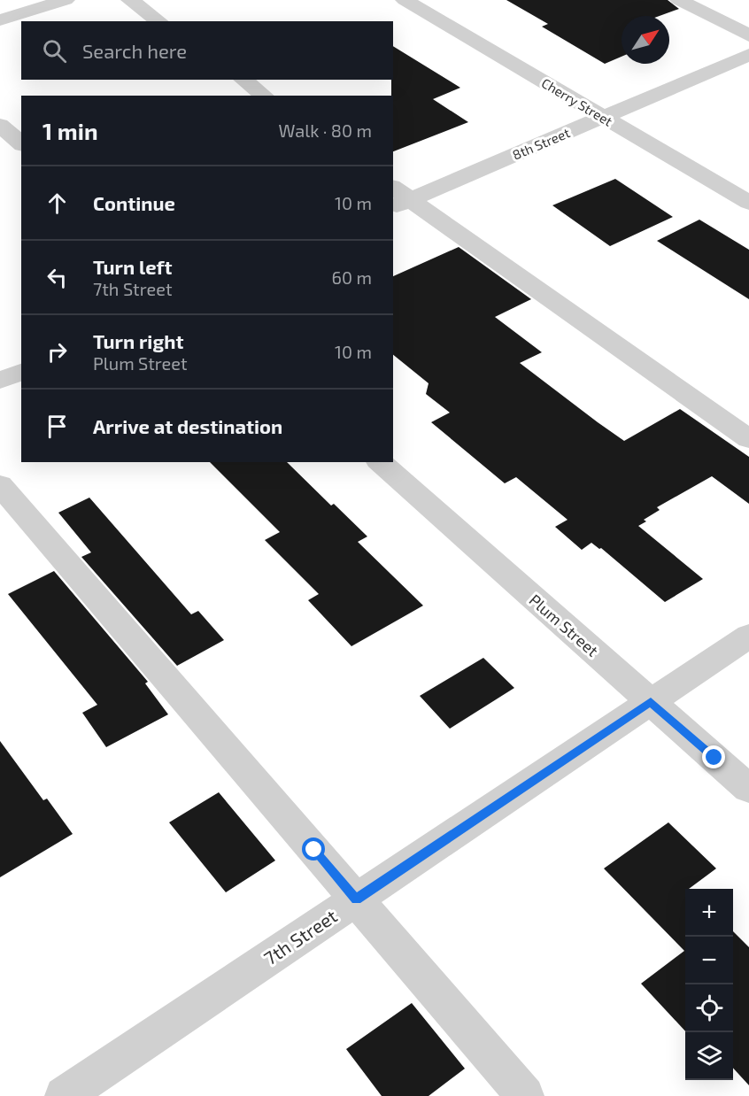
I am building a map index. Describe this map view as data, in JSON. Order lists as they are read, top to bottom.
{
  "streets": {
    "street": [
      "Cherry Street",
      "8th Street",
      "Plum Street",
      "7th Street"
    ]
  },
  "crossings": [
    ["Cherry Street", "8th Street"],
    ["Plum Street", "7th Street"]
  ],
  "north": "top right",
  "page": {
    "search": "Search here",
    "heading": ["1 min", "Walk · 80 m"],
    "list": [
      ["Continue", "10 m"],
      ["Turn left", "7th Street", "60 m"],
      ["Turn right", "Plum Street", "10 m"],
      "Arrive at destination"
    ],
    "map_buttons": ["+", "−"]
  }
}
